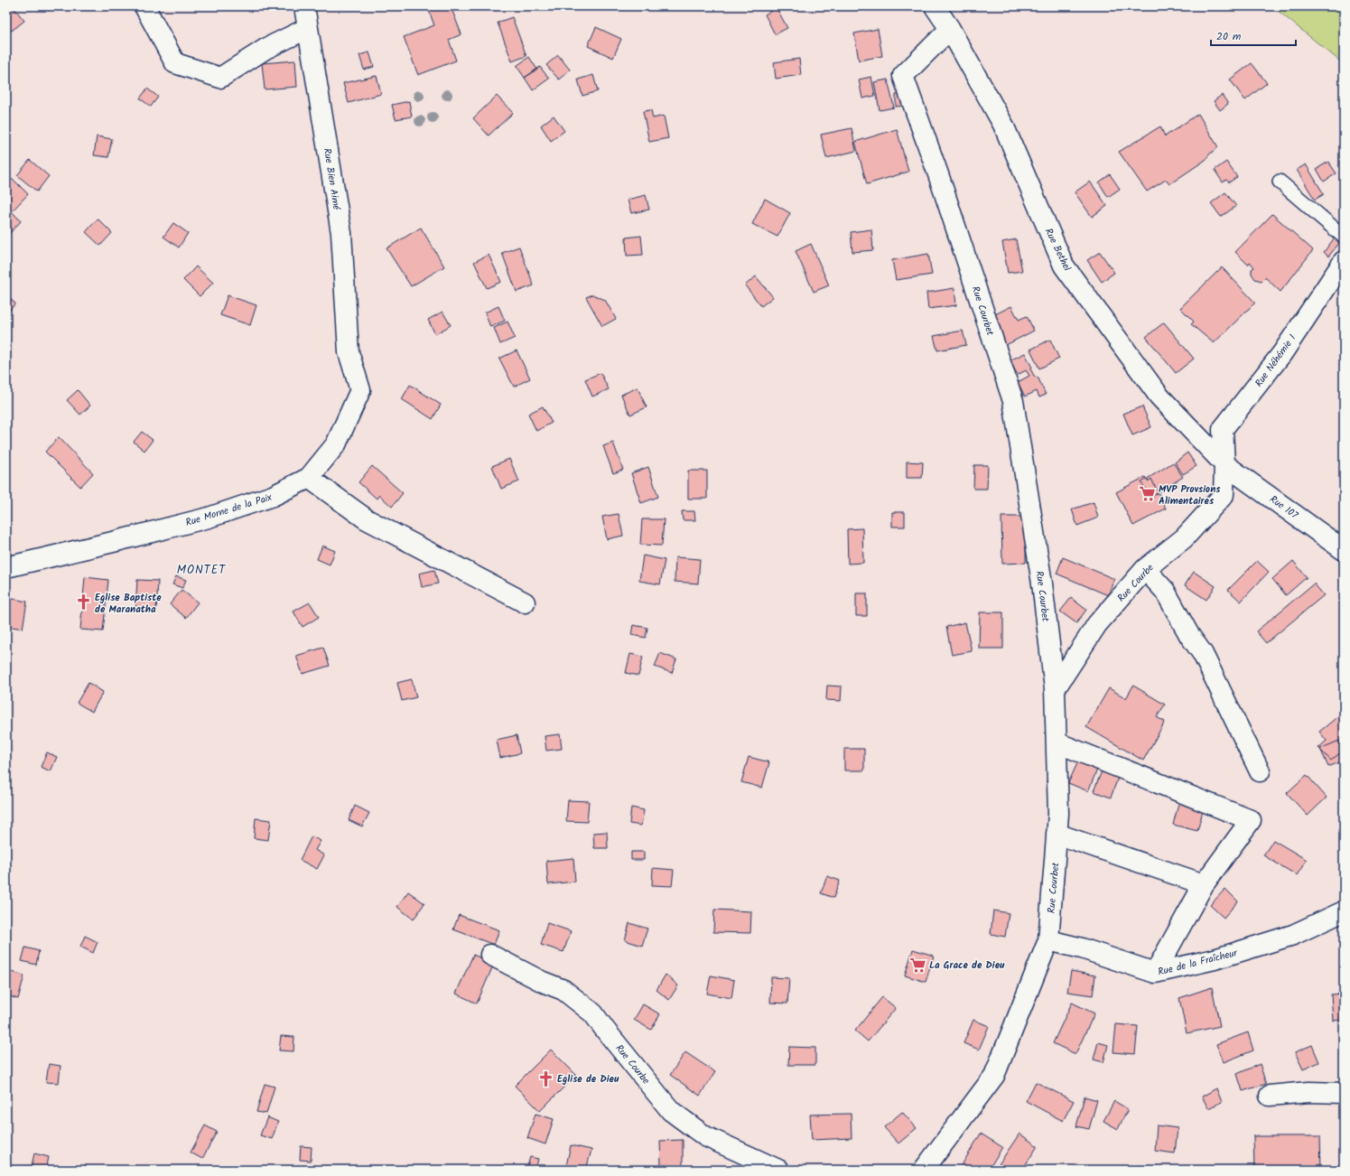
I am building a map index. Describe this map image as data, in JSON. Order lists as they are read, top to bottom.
{
  "streets": {
    "street": [
      "Rue Bien Aimé",
      "Rue Bethel",
      "Rue Courbet",
      "Rue Néhémie 1",
      "Rue 107",
      "Rue Morne de la Paix",
      "Rue Courbe",
      "Rue de la Fraîcheur"
    ]
  },
  "crossings": [
    ["Rue Bien Aimé", "Rue Morne de la Paix"],
    ["Rue Bethel", "Rue Courbet"],
    ["Rue Bethel", "Rue Néhémie 1"],
    ["Rue Bethel", "Rue 107"],
    ["Rue Bethel", "Rue Courbe"],
    ["Rue Courbet", "Rue Courbe"],
    ["Rue Courbet", "Rue de la Fraîcheur"],
    ["Rue Néhémie 1", "Rue 107"],
    ["Rue Néhémie 1", "Rue Courbe"],
    ["Rue 107", "Rue Courbe"]
  ],
  "districts": ["MONTET"],
  "places": {
    "supermarket": ["MVP Provsions Alimentaires", "La Grace de Dieu"],
    "church": ["Eglise Baptiste de Maranatha", "Eglise de Dieu"]
  },
  "scale_bar": "20 m"
}
